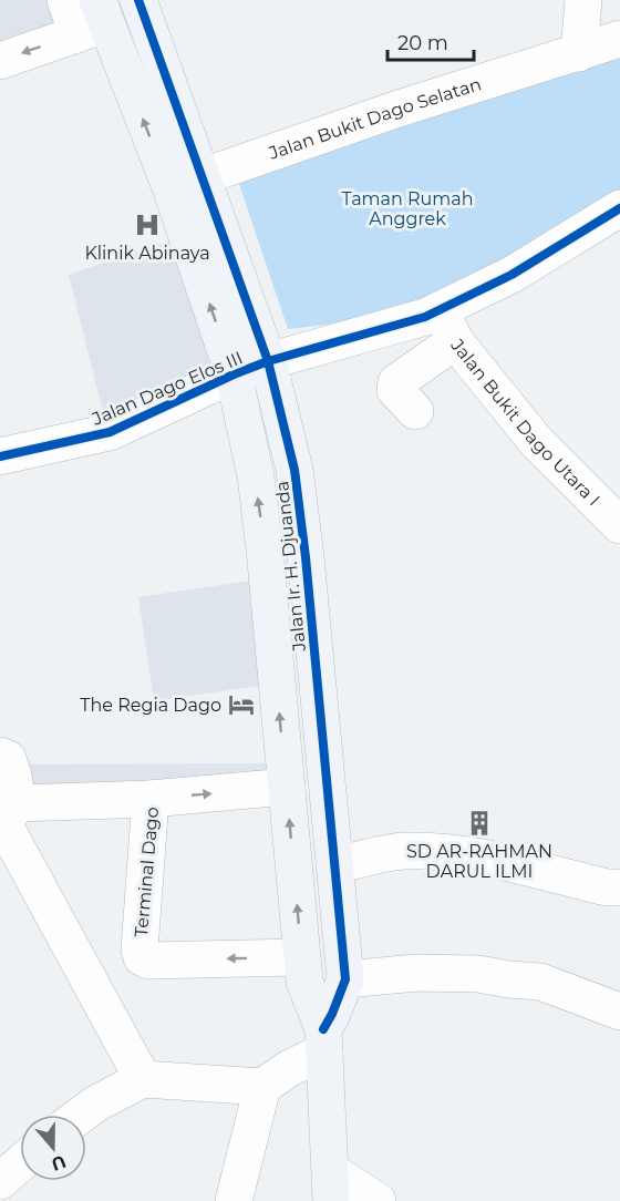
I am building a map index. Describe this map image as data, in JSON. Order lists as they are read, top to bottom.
{
  "streets": {
    "main road": ["Jalan Ir. H. Djuanda"],
    "street": [
      "Jalan Bukit Dago Selatan",
      "Jalan Dago Elos III",
      "Jalan Bukit Dago Utara I",
      "Terminal Dago"
    ]
  },
  "crossings": [
    ["Jalan Bukit Dago Selatan", "Jalan Ir. H. Djuanda"],
    ["Jalan Dago Elos III", "Jalan Bukit Dago Utara I"],
    ["Jalan Dago Elos III", "Jalan Ir. H. Djuanda"],
    ["Jalan Ir. H. Djuanda", "Terminal Dago"]
  ],
  "parks": ["Taman Rumah Anggrek"],
  "places": {
    "hospital": ["Klinik Abinaya"],
    "hotel": ["The Regia Dago"],
    "building": ["SD AR-RAHMAN DARUL ILMI"]
  },
  "scale_bar": "20 m",
  "north": "bottom"
}
